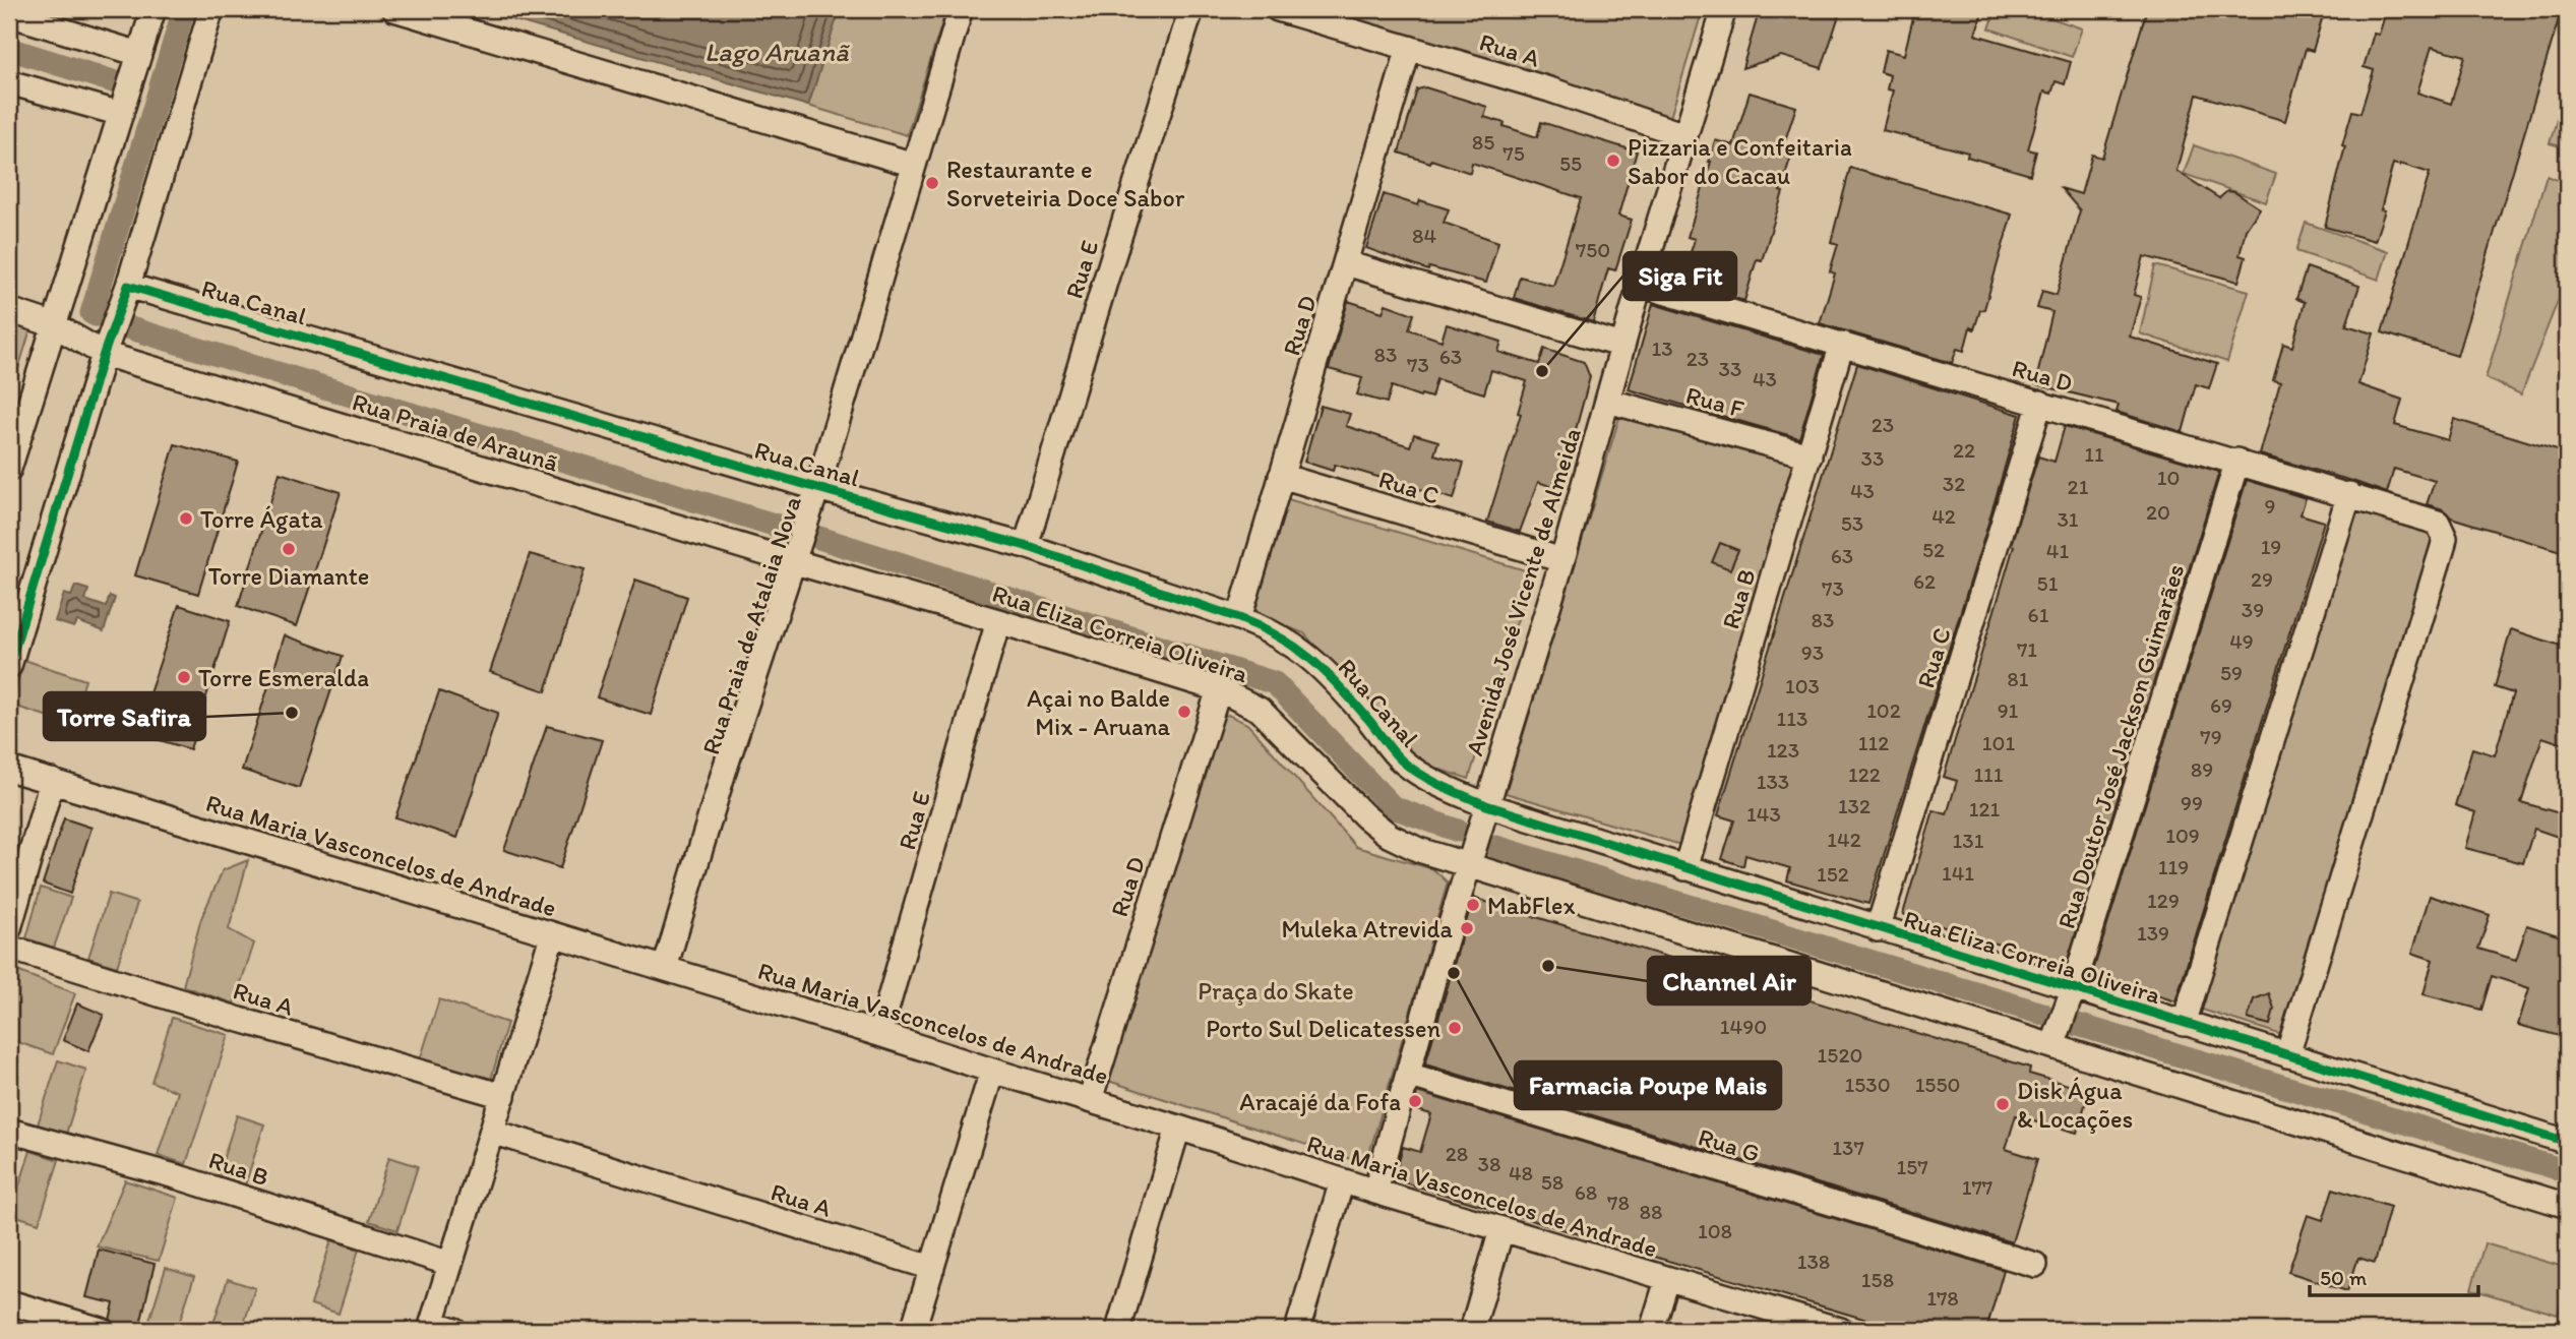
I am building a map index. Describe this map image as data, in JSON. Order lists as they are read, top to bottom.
{
  "streets": {
    "street": [
      "Rua A",
      "Rua E",
      "Rua Canal",
      "Rua D",
      "Rua F",
      "Rua Praia de Araunã",
      "Rua C",
      "Avenida José Vicente de Almeida",
      "Rua B",
      "Rua Praia de Atalaia Nova",
      "Rua Eliza Correia Oliveira",
      "Rua Doutor José Jackson Guimarães",
      "Rua Maria Vasconcelos de Andrade",
      "Rua G"
    ]
  },
  "crossings": [
    ["Rua A", "Rua D"],
    ["Rua A", "Avenida José Vicente de Almeida"],
    ["Rua E", "Rua Canal"],
    ["Rua E", "Rua Eliza Correia Oliveira"],
    ["Rua E", "Rua Maria Vasconcelos de Andrade"],
    ["Rua Canal", "Rua D"],
    ["Rua Canal", "Avenida José Vicente de Almeida"],
    ["Rua Canal", "Rua Praia de Atalaia Nova"],
    ["Rua Canal", "Rua Eliza Correia Oliveira"],
    ["Rua D", "Rua C"],
    ["Rua D", "Avenida José Vicente de Almeida"],
    ["Rua D", "Rua B"],
    ["Rua D", "Rua Eliza Correia Oliveira"],
    ["Rua D", "Rua Doutor José Jackson Guimarães"],
    ["Rua D", "Rua Maria Vasconcelos de Andrade"],
    ["Rua F", "Avenida José Vicente de Almeida"],
    ["Rua F", "Rua B"],
    ["Rua Praia de Araunã", "Rua Praia de Atalaia Nova"],
    ["Rua Praia de Araunã", "Rua Eliza Correia Oliveira"],
    ["Rua C", "Avenida José Vicente de Almeida"],
    ["Rua C", "Rua Eliza Correia Oliveira"],
    ["Avenida José Vicente de Almeida", "Rua Eliza Correia Oliveira"],
    ["Avenida José Vicente de Almeida", "Rua Maria Vasconcelos de Andrade"],
    ["Avenida José Vicente de Almeida", "Rua G"],
    ["Rua B", "Rua Eliza Correia Oliveira"],
    ["Rua Praia de Atalaia Nova", "Rua Eliza Correia Oliveira"],
    ["Rua Praia de Atalaia Nova", "Rua Maria Vasconcelos de Andrade"],
    ["Rua Eliza Correia Oliveira", "Rua Doutor José Jackson Guimarães"]
  ],
  "water": ["Lago Aruanã"],
  "parks": ["Praça do Skate"],
  "places": [
    "Pizzaria e Confeitaria Sabor do Cacau",
    "Restaurante e Sorveteiria Doce Sabor",
    "Siga Fit",
    "Torre Ágata",
    "Torre Diamante",
    "Torre Esmeralda",
    "Açai no Balde Mix - Aruana",
    "Torre Safira",
    "MabFlex",
    "Muleka Atrevida",
    "Channel Air",
    "Farmacia Poupe Mais",
    "Porto Sul Delicatessen",
    "Aracajé da Fofa",
    "Disk Água & Locações"
  ],
  "house_numbers": [
    "85",
    "75",
    "55",
    "84",
    "750",
    "13",
    "83",
    "63",
    "23",
    "73",
    "33",
    "43",
    "23",
    "22",
    "11",
    "33",
    "10",
    "32",
    "21",
    "43",
    "9",
    "20",
    "42",
    "31",
    "53",
    "19",
    "52",
    "41",
    "63",
    "29",
    "62",
    "51",
    "73",
    "39",
    "61",
    "83",
    "49",
    "71",
    "93",
    "59",
    "81",
    "103",
    "69",
    "102",
    "91",
    "113",
    "79",
    "112",
    "101",
    "123",
    "89",
    "122",
    "111",
    "133",
    "99",
    "132",
    "121",
    "143",
    "109",
    "142",
    "131",
    "119",
    "141",
    "152",
    "129",
    "139",
    "1490",
    "1520",
    "1530",
    "1550",
    "137",
    "28",
    "38",
    "157",
    "48",
    "58",
    "177",
    "68",
    "78",
    "88",
    "108",
    "138",
    "158",
    "178"
  ],
  "scale_bar": "50 m"
}
